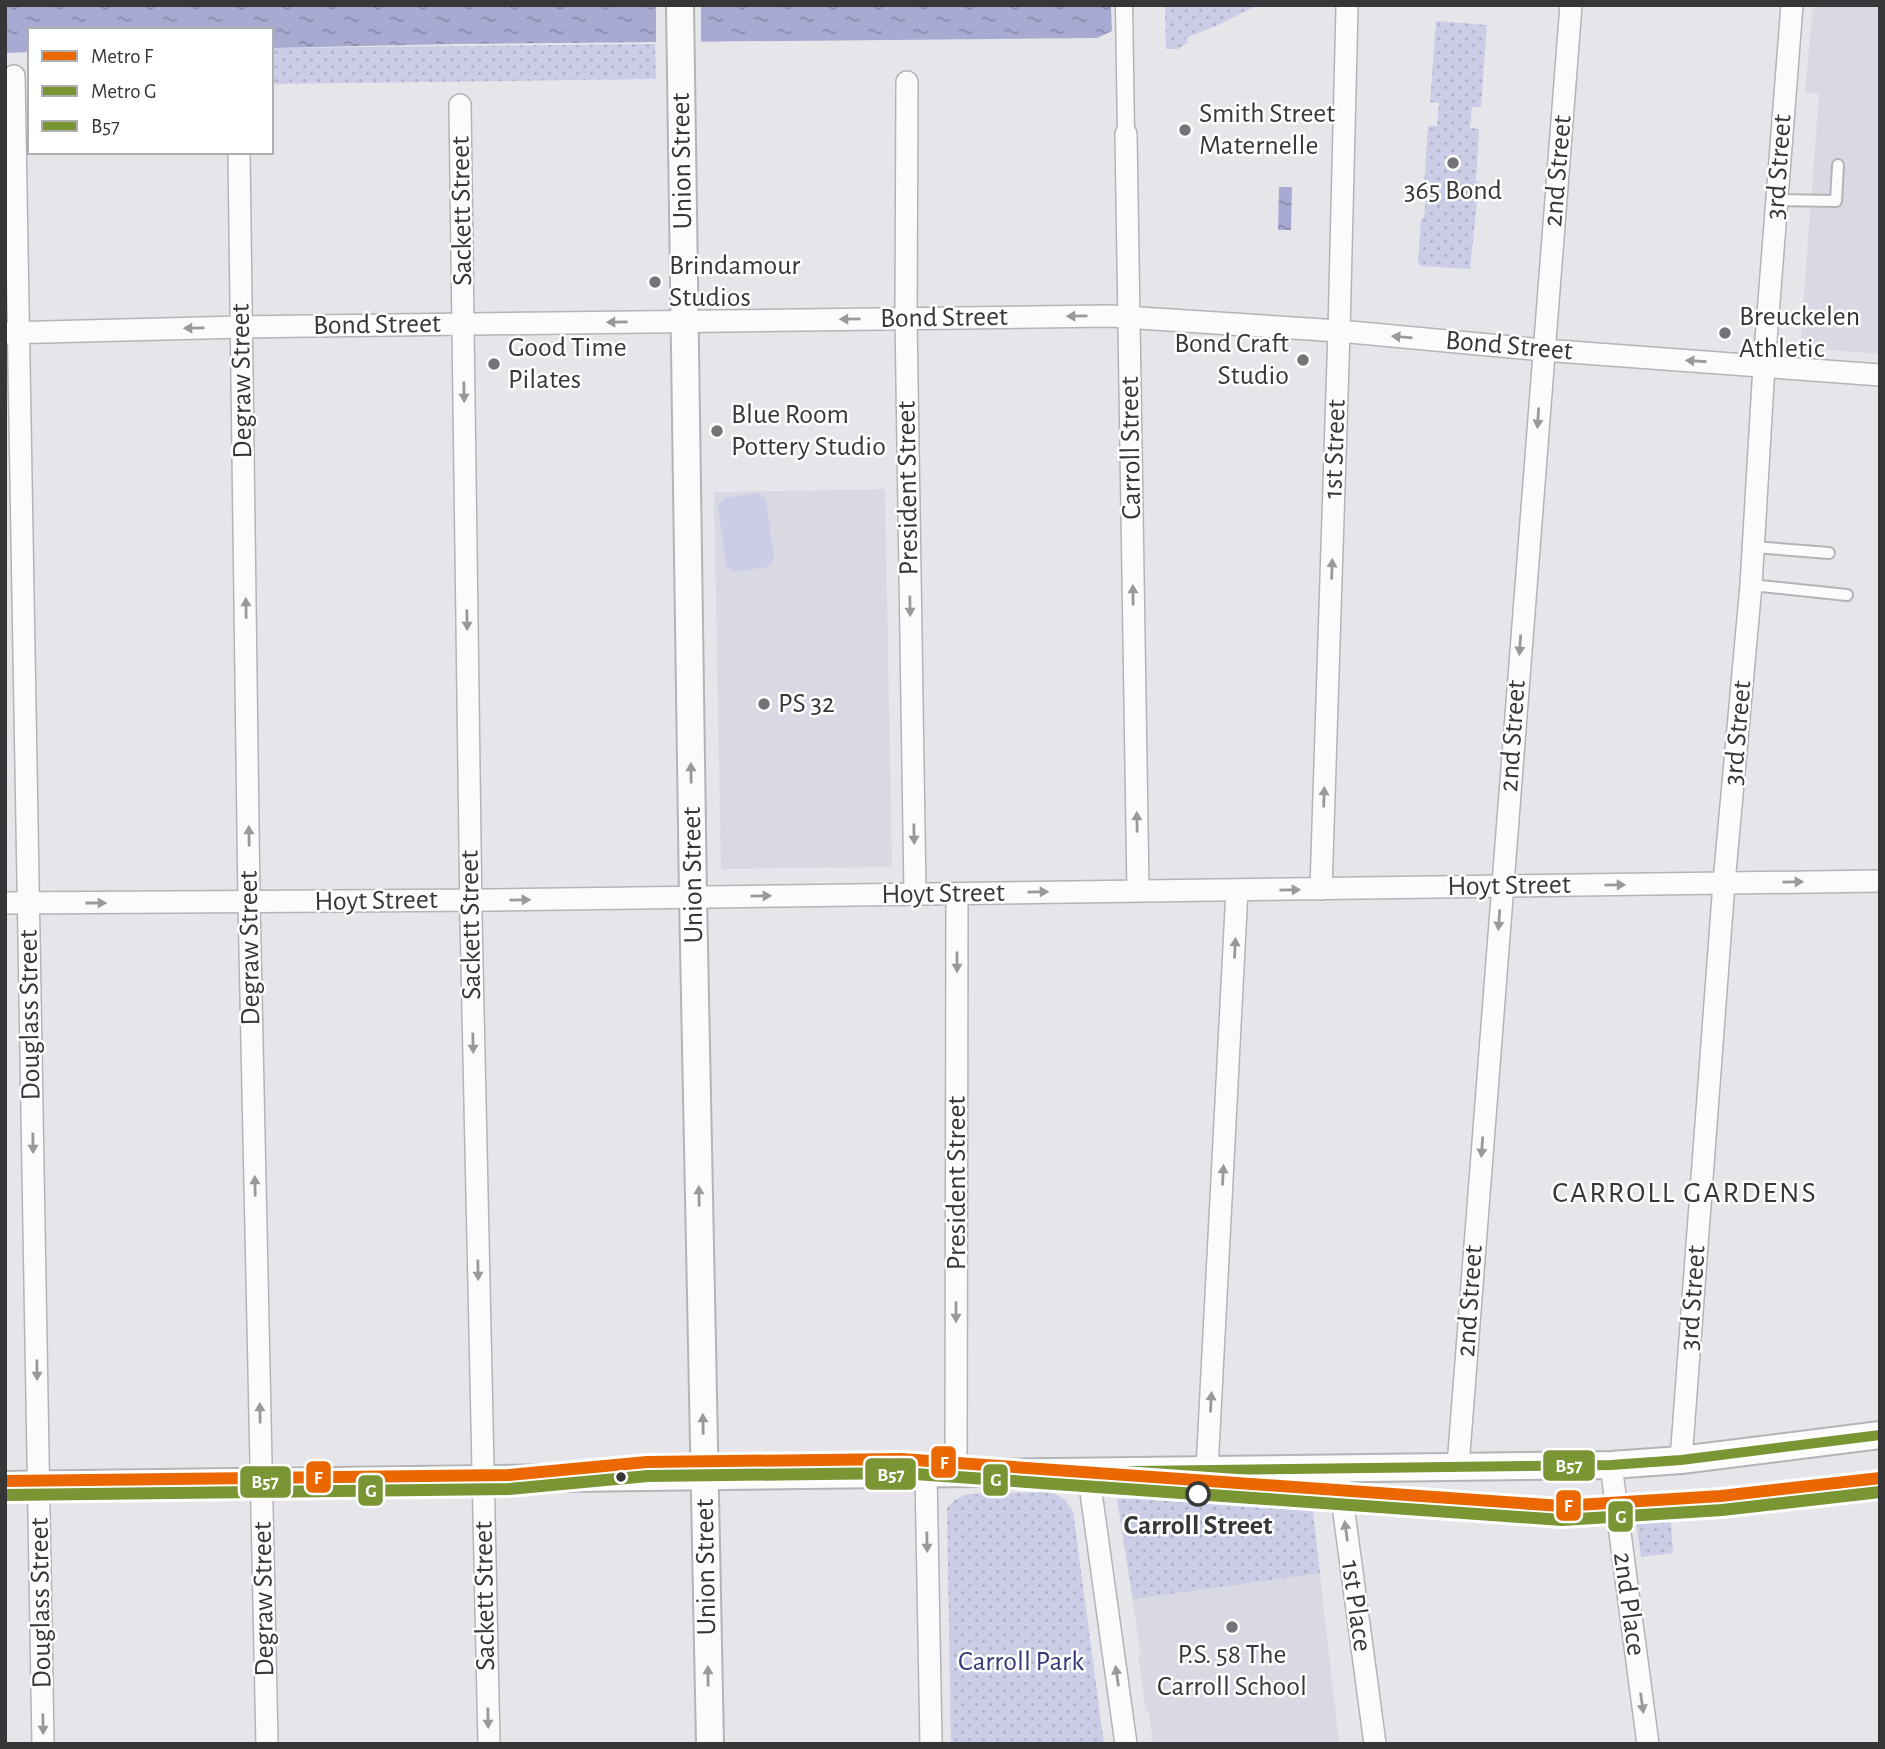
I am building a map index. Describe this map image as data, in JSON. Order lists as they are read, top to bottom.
{
  "streets": {
    "street": [
      "Union Street",
      "3rd Street",
      "2nd Street",
      "Sackett Street",
      "Bond Street",
      "Degraw Street",
      "Carroll Street",
      "1st Street",
      "President Street",
      "Hoyt Street",
      "Douglass Street",
      "2nd Place",
      "1st Place"
    ]
  },
  "crossings": [
    ["Union Street", "Bond Street"],
    ["Union Street", "Hoyt Street"],
    ["3rd Street", "Bond Street"],
    ["3rd Street", "Hoyt Street"],
    ["2nd Street", "Bond Street"],
    ["2nd Street", "Hoyt Street"],
    ["Sackett Street", "Bond Street"],
    ["Sackett Street", "Hoyt Street"],
    ["Bond Street", "Degraw Street"],
    ["Bond Street", "Carroll Street"],
    ["Bond Street", "1st Street"],
    ["Bond Street", "President Street"],
    ["Bond Street", "Douglass Street"],
    ["Degraw Street", "Hoyt Street"],
    ["Carroll Street", "Hoyt Street"],
    ["1st Street", "Hoyt Street"],
    ["President Street", "Hoyt Street"],
    ["Hoyt Street", "Douglass Street"]
  ],
  "one_way": [
    "Union Street",
    "2nd Street",
    "Sackett Street",
    "Bond Street",
    "Degraw Street",
    "Carroll Street",
    "1st Street",
    "President Street",
    "Hoyt Street",
    "Douglass Street",
    "2nd Place",
    "1st Place"
  ],
  "districts": ["CARROLL GARDENS"],
  "parks": ["Carroll Park"],
  "places": [
    "Smith Street Maternelle",
    "365 Bond",
    "Brindamour Studios",
    "Breuckelen Athletic",
    "Bond Craft Studio",
    "Good Time Pilates",
    "Blue Room Pottery Studio",
    "PS 32",
    "Carroll Street",
    "P.S. 58 The Carroll School"
  ],
  "lines": ["transit line B57", "metro line F", "metro line G"],
  "legend": ["Metro F", "Metro G", "B57"]
}
